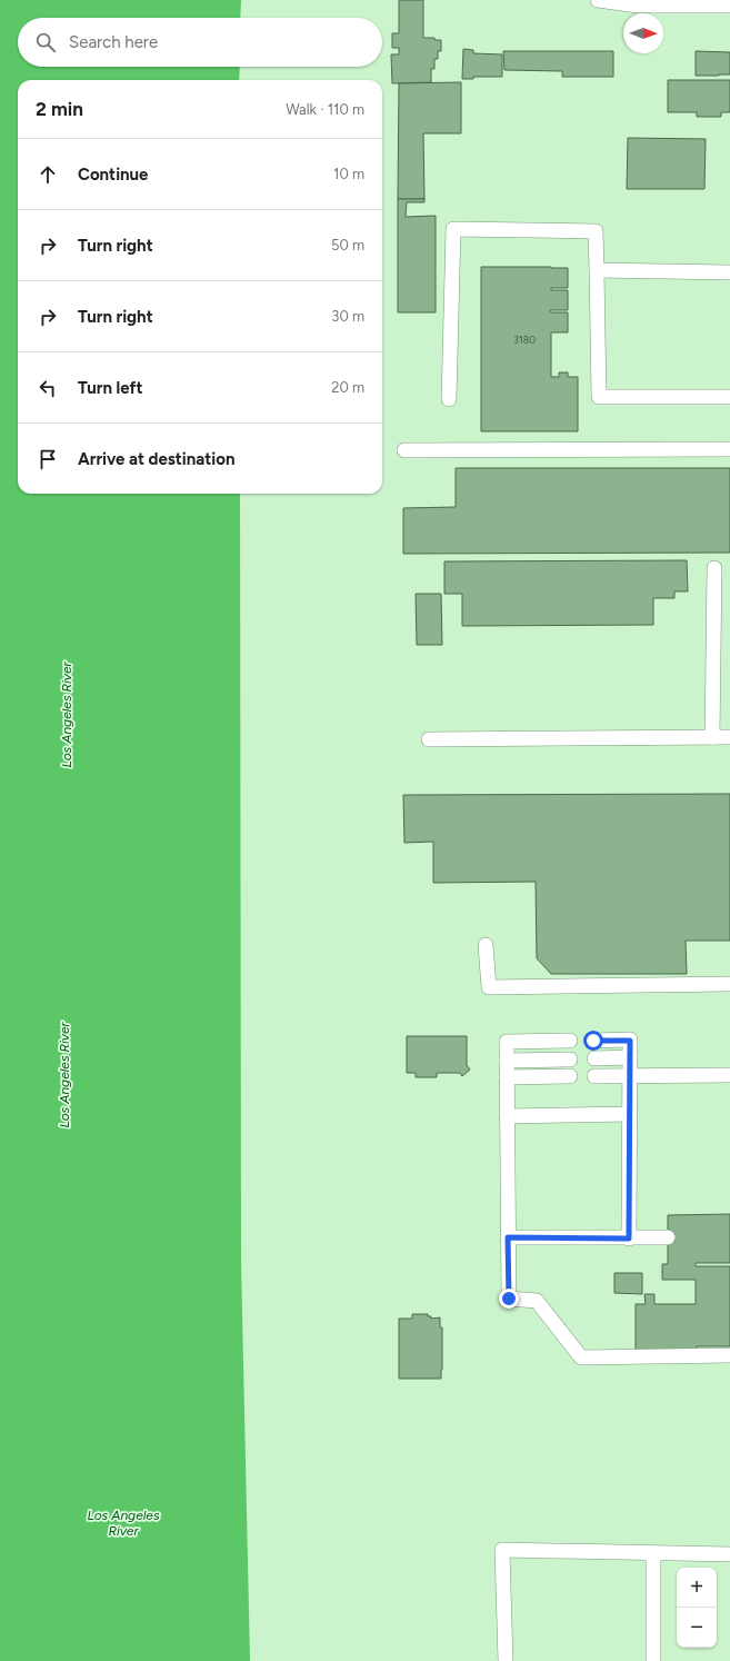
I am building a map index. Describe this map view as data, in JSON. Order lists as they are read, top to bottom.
{
  "water": ["Los Angeles River"],
  "house_numbers": ["3180"],
  "north": "right",
  "page": {
    "search": "Search here",
    "heading": ["2 min", "Walk · 110 m"],
    "list": [
      ["Continue", "10 m"],
      ["Turn right", "50 m"],
      ["Turn right", "30 m"],
      ["Turn left", "20 m"],
      "Arrive at destination"
    ],
    "map_buttons": ["+", "−"]
  }
}
